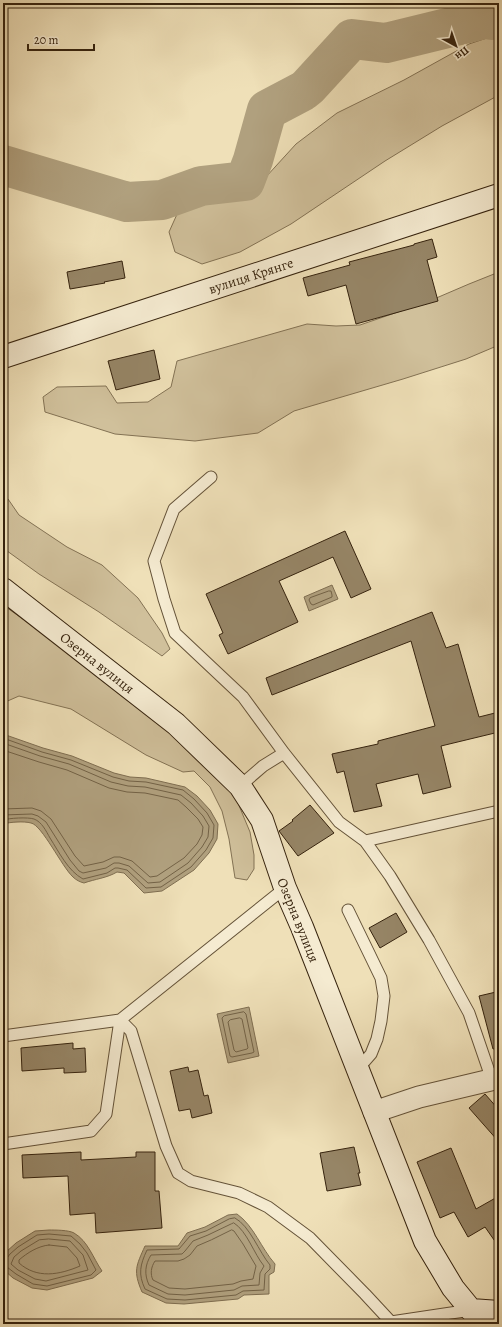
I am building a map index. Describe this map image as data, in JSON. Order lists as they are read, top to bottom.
{
  "streets": {
    "street": ["вулиця Крянге", "Озерна вулиця"]
  },
  "scale_bar": "20 m",
  "north": "bottom right"
}
